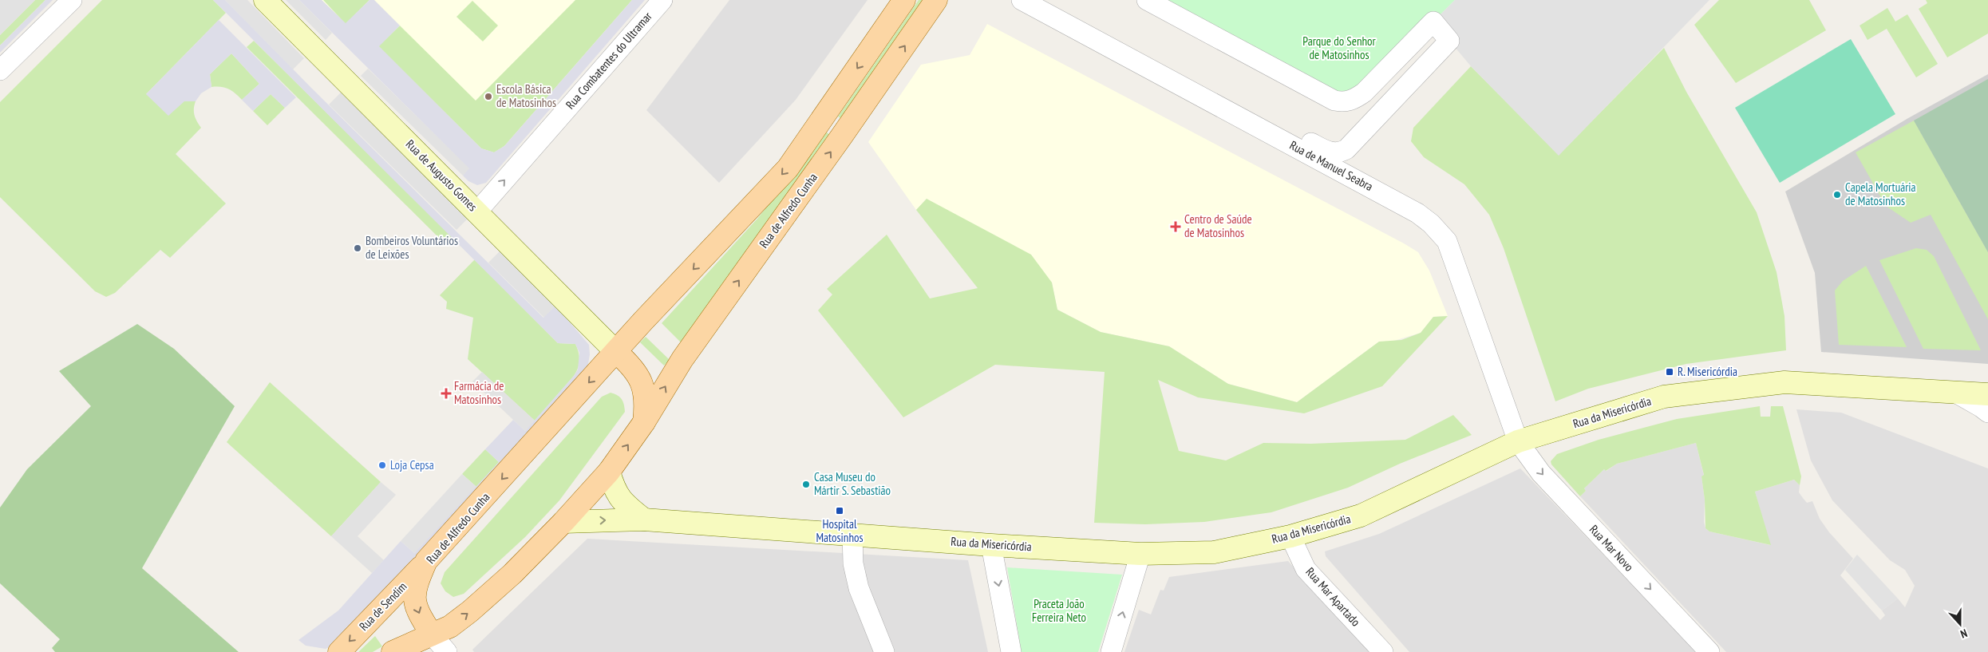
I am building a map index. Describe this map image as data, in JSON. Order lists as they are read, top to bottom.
{
  "streets": {
    "main road": ["Rua de Alfredo Cunha", "Rua de Sendim"],
    "street": [
      "Rua Combatentes do Ultramar",
      "Rua de Manuel Seabra",
      "Rua de Augusto Gomes",
      "Rua da Misericórdia",
      "Rua Mar Novo",
      "Rua Mar Apartado"
    ]
  },
  "crossings": [
    ["Rua Combatentes do Ultramar", "Rua de Augusto Gomes"],
    ["Rua de Manuel Seabra", "Rua da Misericórdia"],
    ["Rua de Manuel Seabra", "Rua Mar Novo"],
    ["Rua de Augusto Gomes", "Rua de Alfredo Cunha"],
    ["Rua de Alfredo Cunha", "Rua da Misericórdia"],
    ["Rua de Alfredo Cunha", "Rua de Sendim"],
    ["Rua da Misericórdia", "Rua Mar Novo"],
    ["Rua da Misericórdia", "Rua Mar Apartado"]
  ],
  "one_way": ["Rua Combatentes do Ultramar", "Rua Mar Novo"],
  "parks": ["Parque do Senhor de Matosinhos", "Praceta João Ferreira Neto"],
  "places": {
    "other": [
      "Escola Básica de Matosinhos",
      "Capela Mortuária de Matosinhos",
      "Bombeiros Voluntários de Leixões",
      "Loja Cepsa",
      "Casa Museu do Mártir S. Sebastião"
    ],
    "health": ["Centro de Saúde de Matosinhos", "Farmácia de Matosinhos"],
    "transit": ["R. Misericórdia", "Hospital Matosinhos"]
  },
  "north": "bottom"
}
